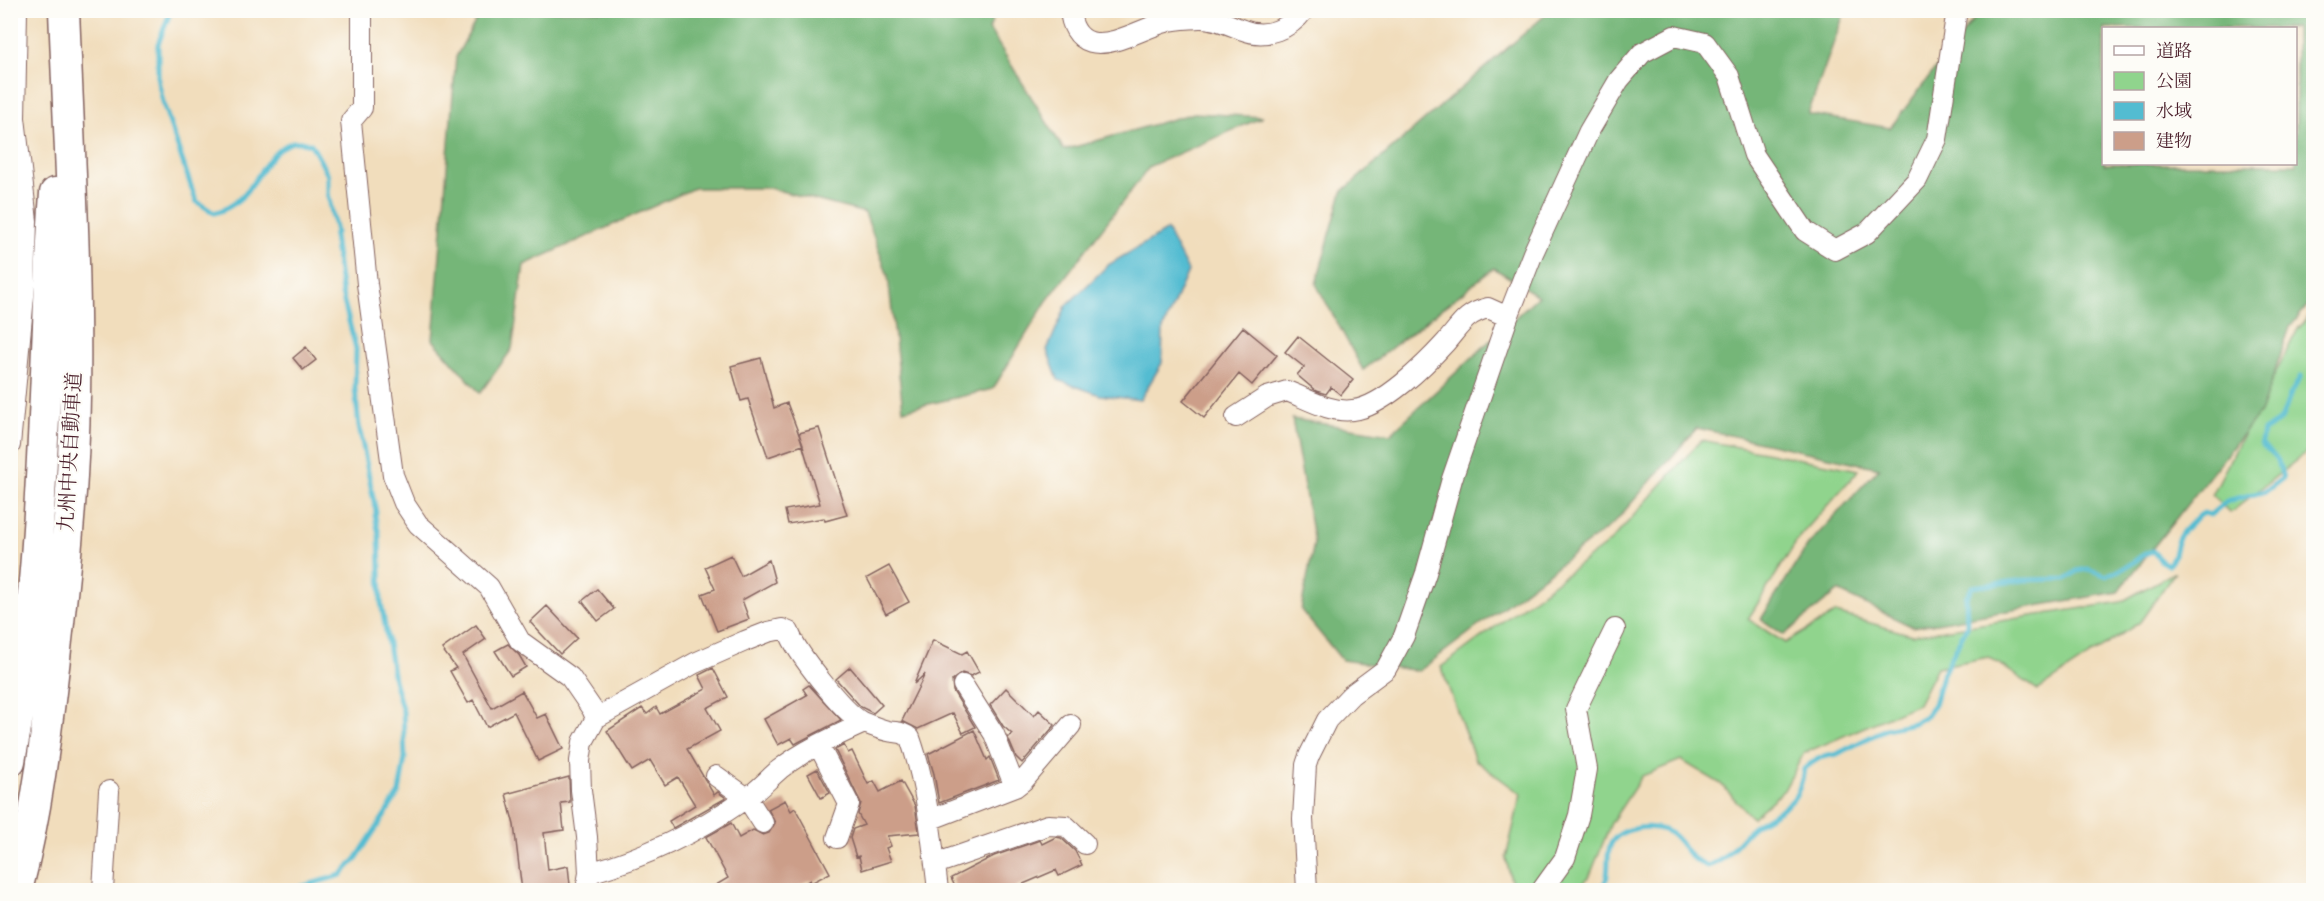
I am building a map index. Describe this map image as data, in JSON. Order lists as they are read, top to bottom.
{
  "streets": {
    "highway": ["九州中央自動車道"]
  },
  "legend": [
    "道路",
    "公園",
    "水域",
    "建物"
  ]
}
